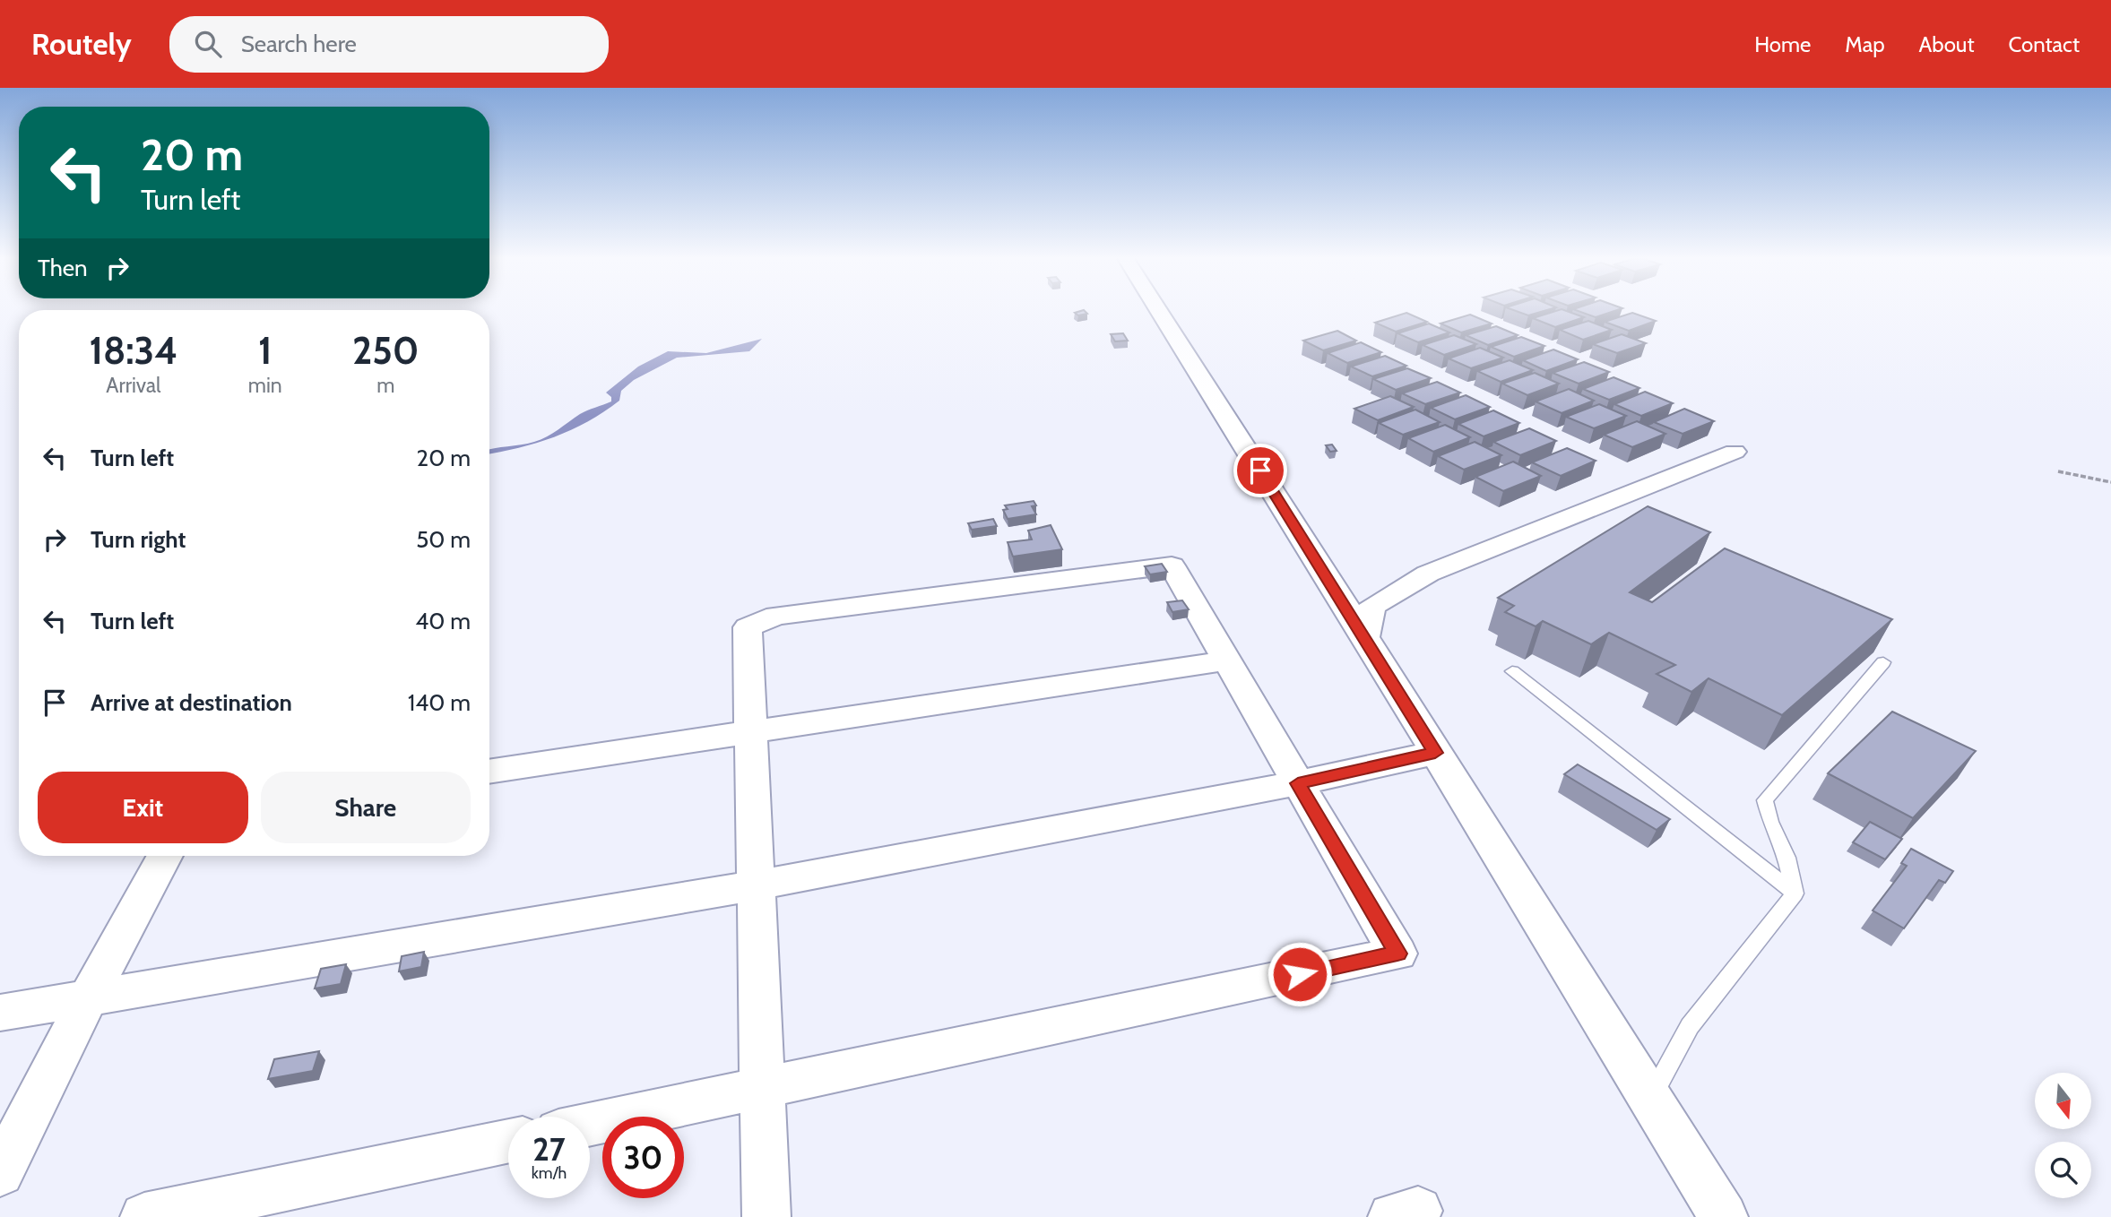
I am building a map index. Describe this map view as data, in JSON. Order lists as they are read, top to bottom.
{
  "north": "bottom",
  "page": {
    "header": "Routely",
    "search": "Search here",
    "nav": [
      "Home",
      "Map",
      "About",
      "Contact"
    ],
    "turn": ["20 m", "Turn left"],
    "then": "Then",
    "eta": [
      "18:34",
      "Arrival",
      "1",
      "min",
      "250",
      "m"
    ],
    "list": [
      {
        "name": "Turn left",
        "value": "20 m"
      },
      {
        "name": "Turn right",
        "value": "50 m"
      },
      {
        "name": "Turn left",
        "value": "40 m"
      },
      {
        "name": "Arrive at destination",
        "value": "140 m"
      }
    ],
    "buttons": ["Exit", "Share"],
    "speed": "27 km/h",
    "limit": "30"
  }
}
